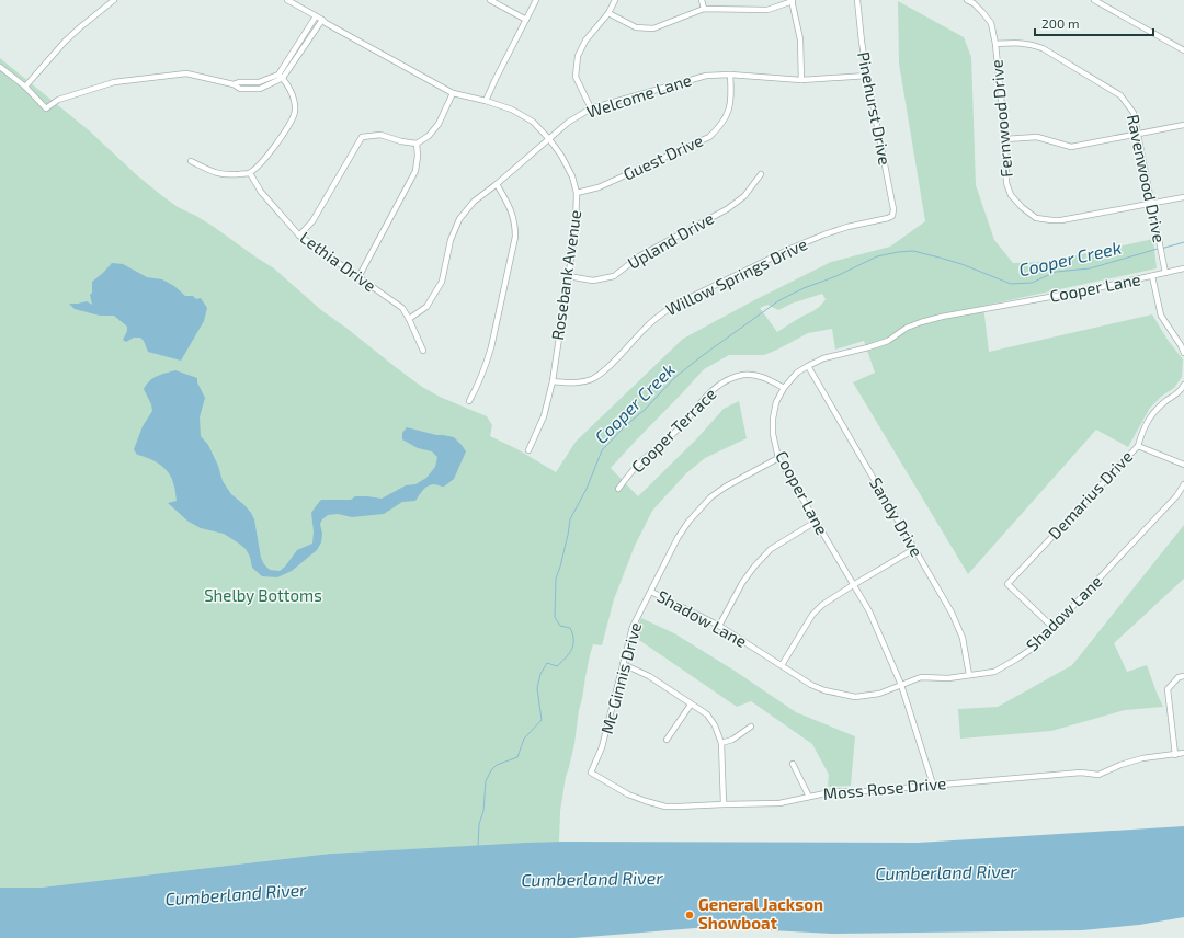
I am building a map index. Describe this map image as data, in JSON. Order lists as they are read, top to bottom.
{
  "streets": {
    "street": [
      "Welcome Lane",
      "Pinehurst Drive",
      "Fernwood Drive",
      "Guest Drive",
      "Ravenwood Drive",
      "Upland Drive",
      "Lethia Drive",
      "Rosebank Avenue",
      "Willow Springs Drive",
      "Cooper Lane",
      "Cooper Terrace",
      "Demarius Drive",
      "Sandy Drive",
      "Shadow Lane",
      "Mc Ginnis Drive",
      "Moss Rose Drive"
    ]
  },
  "crossings": [
    ["Welcome Lane", "Pinehurst Drive"],
    ["Welcome Lane", "Guest Drive"],
    ["Welcome Lane", "Lethia Drive"],
    ["Welcome Lane", "Rosebank Avenue"],
    ["Pinehurst Drive", "Willow Springs Drive"],
    ["Fernwood Drive", "Ravenwood Drive"],
    ["Guest Drive", "Rosebank Avenue"],
    ["Ravenwood Drive", "Cooper Lane"],
    ["Upland Drive", "Rosebank Avenue"],
    ["Rosebank Avenue", "Willow Springs Drive"],
    ["Cooper Lane", "Cooper Terrace"],
    ["Cooper Lane", "Sandy Drive"],
    ["Cooper Lane", "Shadow Lane"],
    ["Cooper Lane", "Mc Ginnis Drive"],
    ["Cooper Lane", "Moss Rose Drive"],
    ["Demarius Drive", "Shadow Lane"],
    ["Sandy Drive", "Shadow Lane"],
    ["Shadow Lane", "Mc Ginnis Drive"],
    ["Mc Ginnis Drive", "Moss Rose Drive"]
  ],
  "water": ["Cooper Creek", "Cumberland River"],
  "parks": ["Shelby Bottoms"],
  "places": ["General Jackson Showboat"],
  "scale_bar": "200 m"
}
